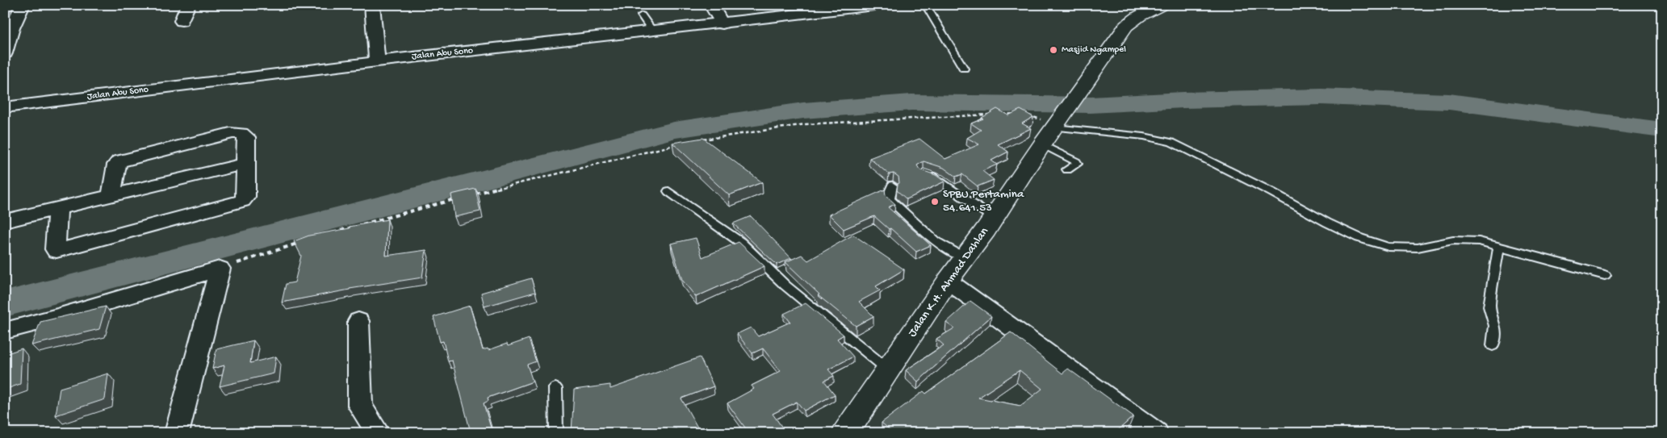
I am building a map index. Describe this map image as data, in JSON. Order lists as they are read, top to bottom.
{
  "streets": {
    "main road": ["Jalan K.H. Ahmad Dahlan"],
    "street": ["Jalan Abu Sono"]
  },
  "places": ["Masjid Ngampel", "SPBU Pertamina 54.641.53"]
}
